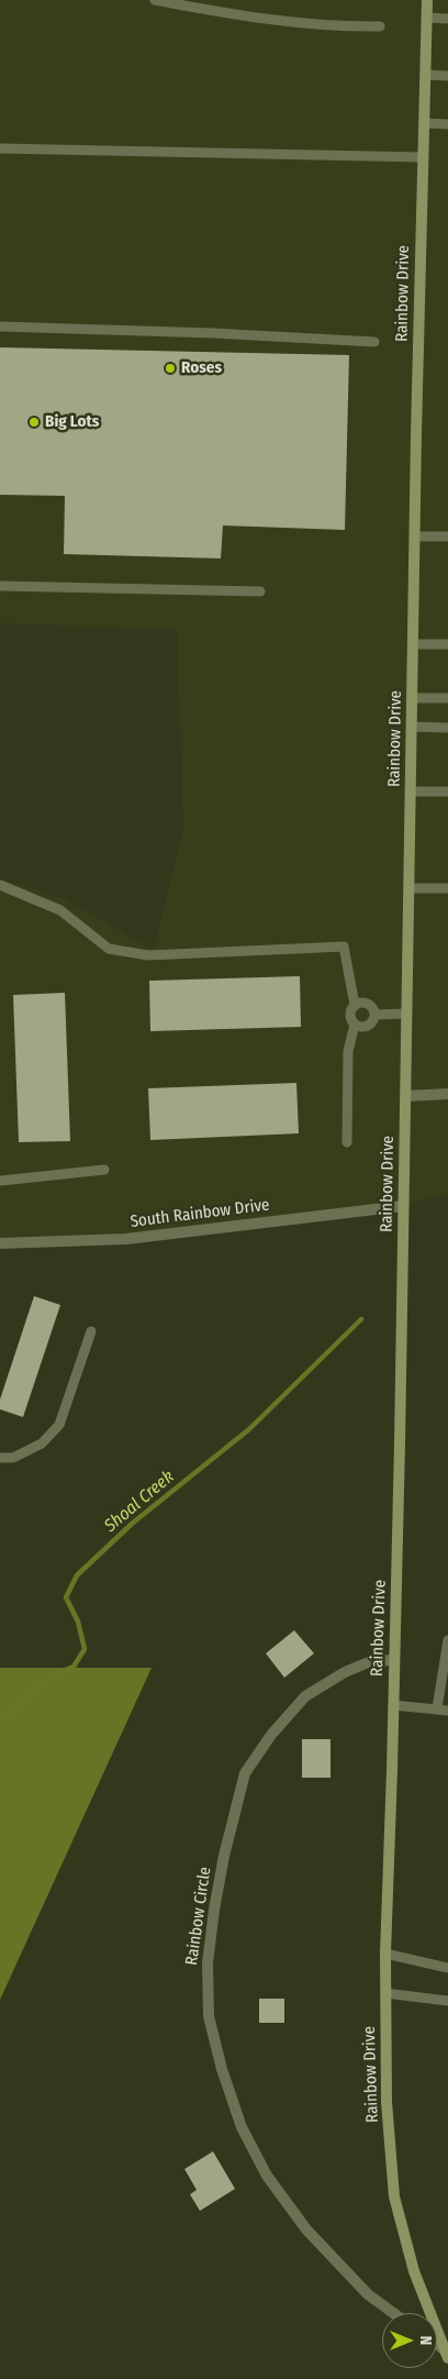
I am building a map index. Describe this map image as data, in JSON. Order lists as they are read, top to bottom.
{
  "streets": {
    "street": ["Rainbow Drive", "South Rainbow Drive", "Rainbow Circle"]
  },
  "crossings": [
    ["Rainbow Drive", "South Rainbow Drive"],
    ["Rainbow Drive", "Rainbow Circle"]
  ],
  "water": ["Shoal Creek"],
  "places": ["Roses", "Big Lots"],
  "north": "right"
}
